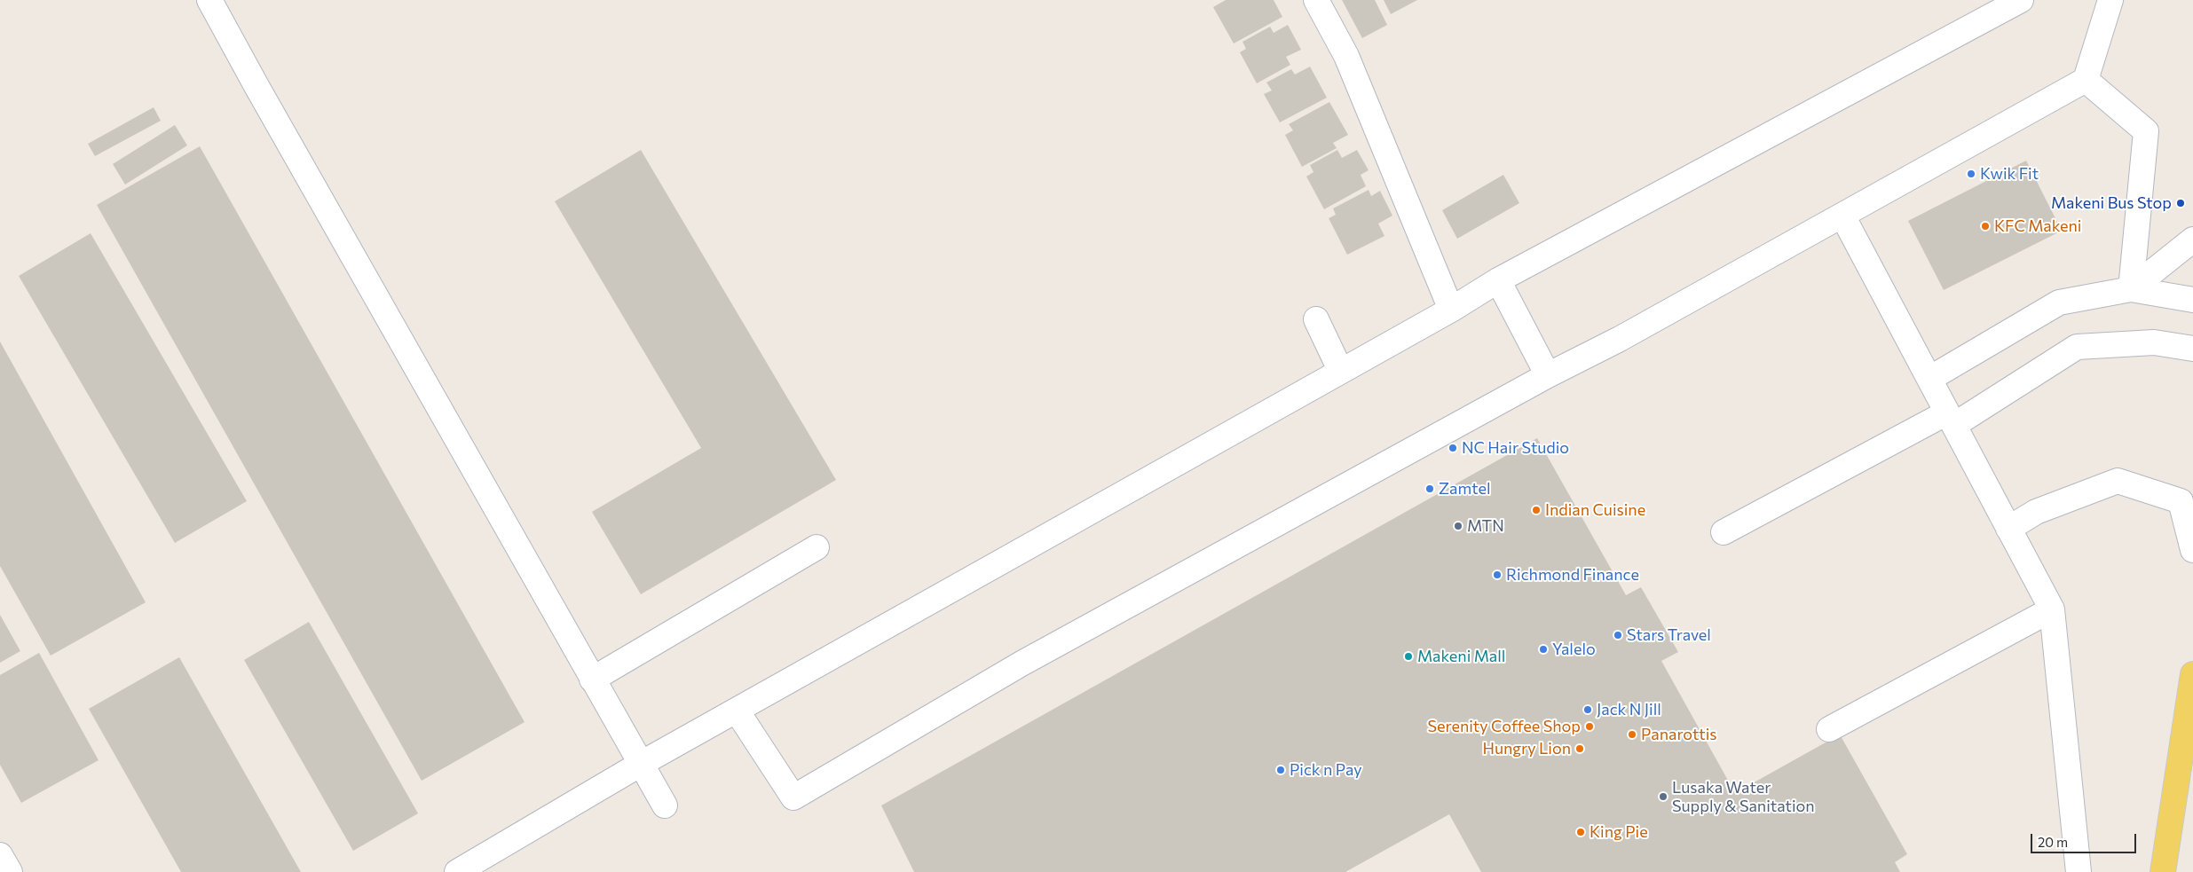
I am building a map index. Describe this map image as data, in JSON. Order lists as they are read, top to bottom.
{
  "places": [
    "Kwik Fit",
    "Makeni Bus Stop",
    "KFC Makeni",
    "NC Hair Studio",
    "Zamtel",
    "Indian Cuisine",
    "MTN",
    "Richmond Finance",
    "Stars Travel",
    "Yalelo",
    "Makeni Mall",
    "Jack N Jill",
    "Serenity Coffee Shop",
    "Panarottis",
    "Hungry Lion",
    "Pick n Pay",
    "Lusaka Water Supply & Sanitation",
    "King Pie"
  ],
  "scale_bar": "20 m"
}
